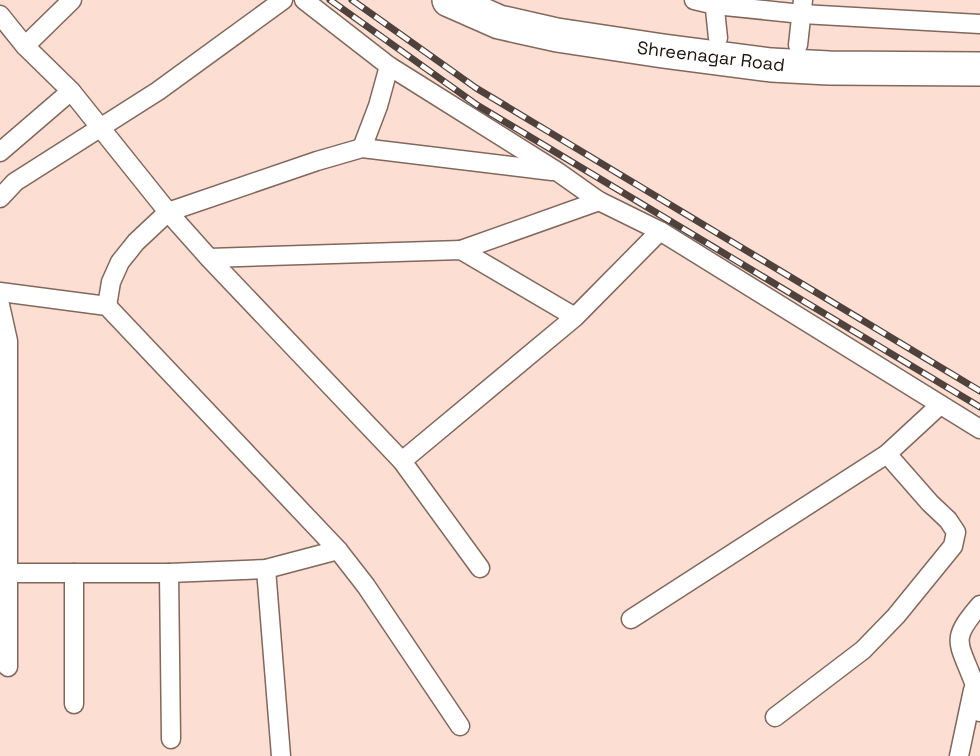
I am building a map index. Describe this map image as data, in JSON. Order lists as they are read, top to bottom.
{
  "streets": {
    "highway": ["Shreenagar Road"]
  }
}
